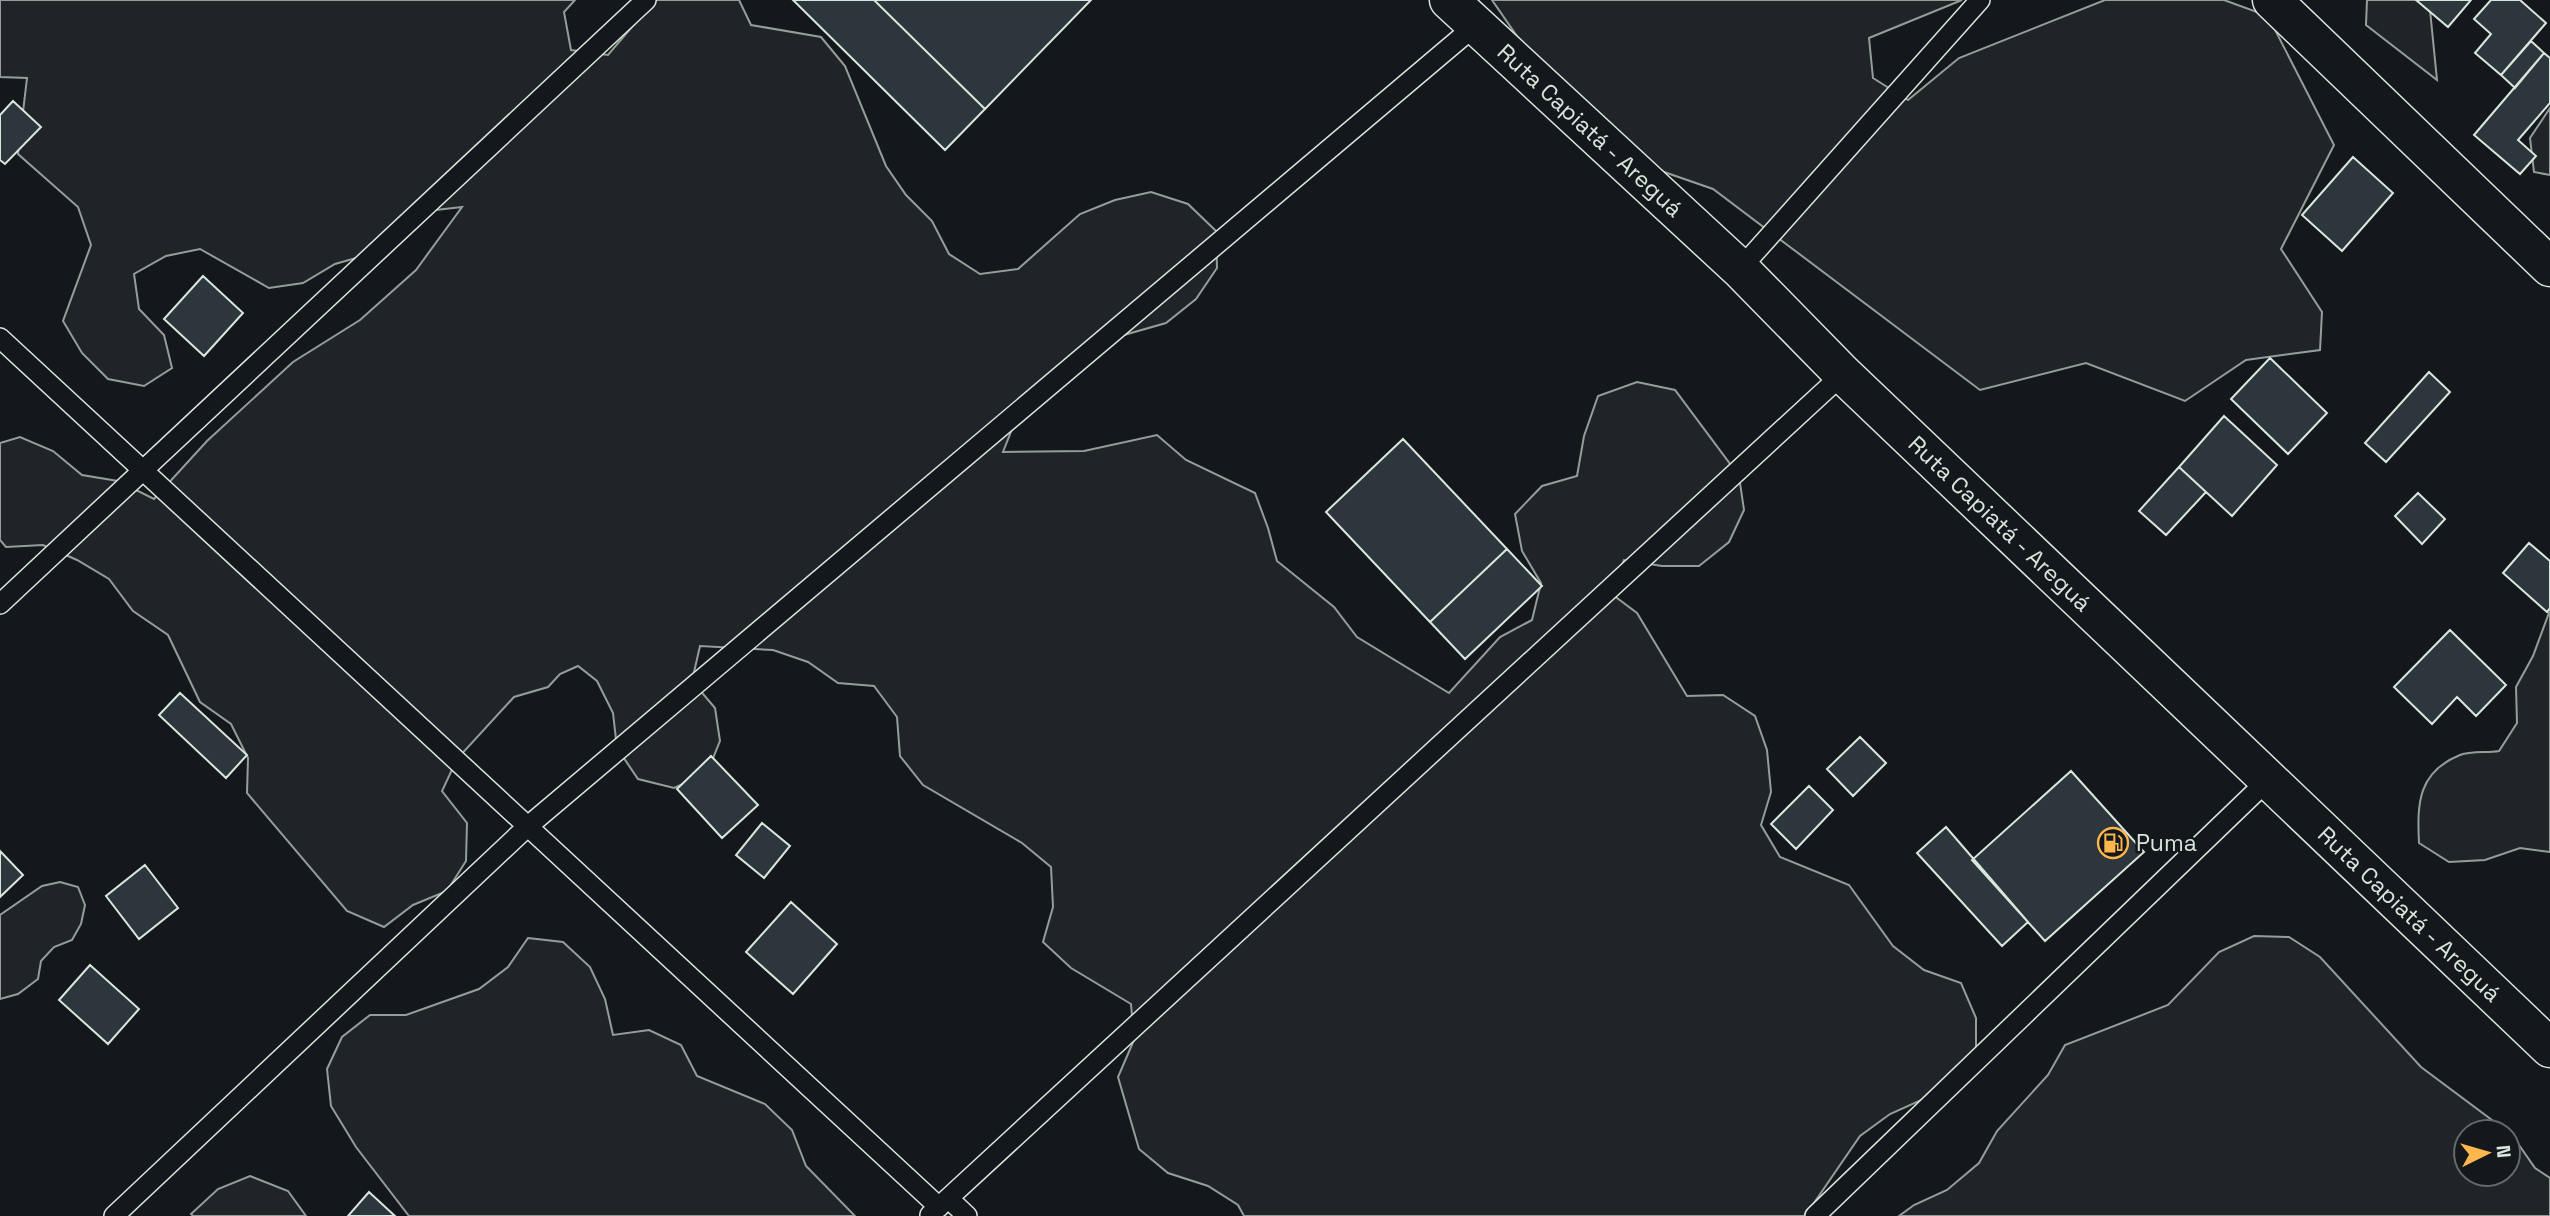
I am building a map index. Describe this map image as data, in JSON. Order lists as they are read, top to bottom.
{
  "streets": {
    "main road": ["Ruta Capiatá - Areguá"]
  },
  "places": {
    "fuel station": ["Puma"]
  },
  "north": "right"
}
